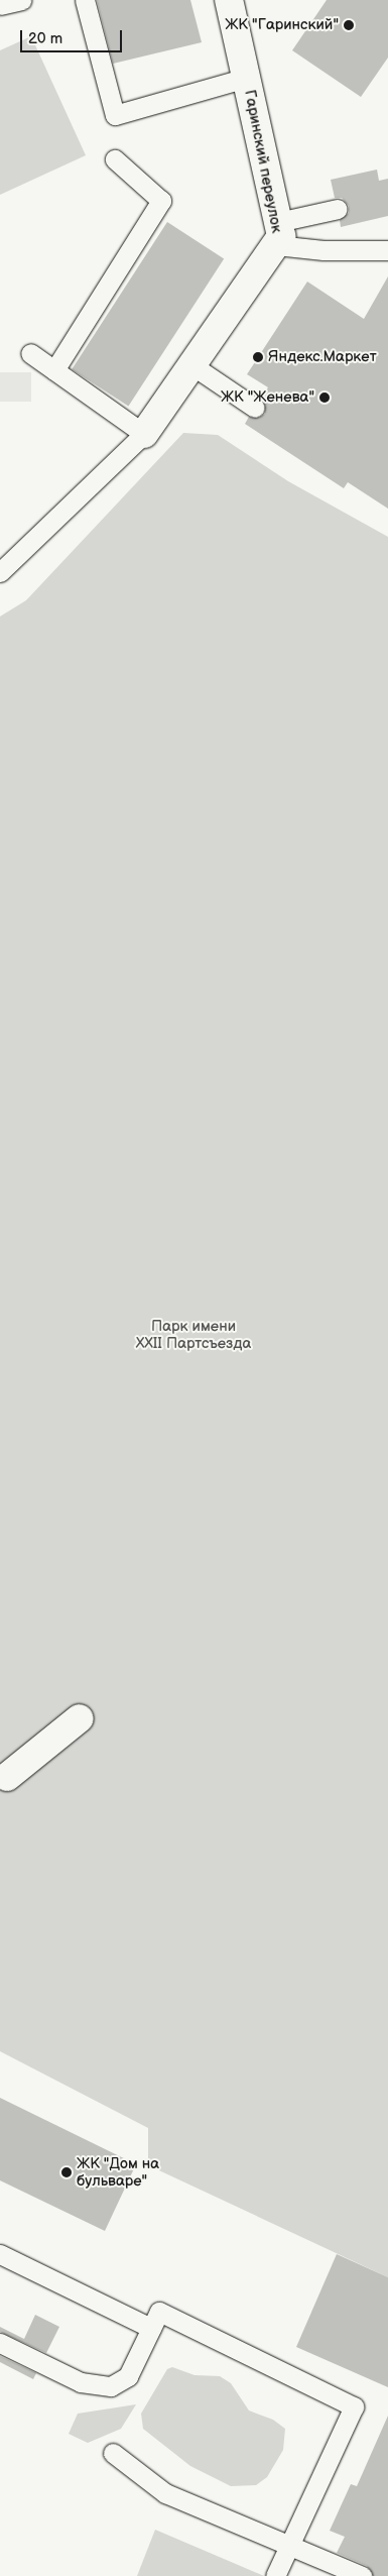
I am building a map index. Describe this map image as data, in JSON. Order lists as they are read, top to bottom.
{
  "streets": {
    "street": ["Гаринский переулок"]
  },
  "parks": ["Парк имени XXII Партсъезда"],
  "places": [
    "ЖК \"Гаринский\"",
    "Яндекс.Маркет",
    "ЖК \"Женева\"",
    "ЖК \"Дом на бульваре\""
  ],
  "scale_bar": "20 m"
}
